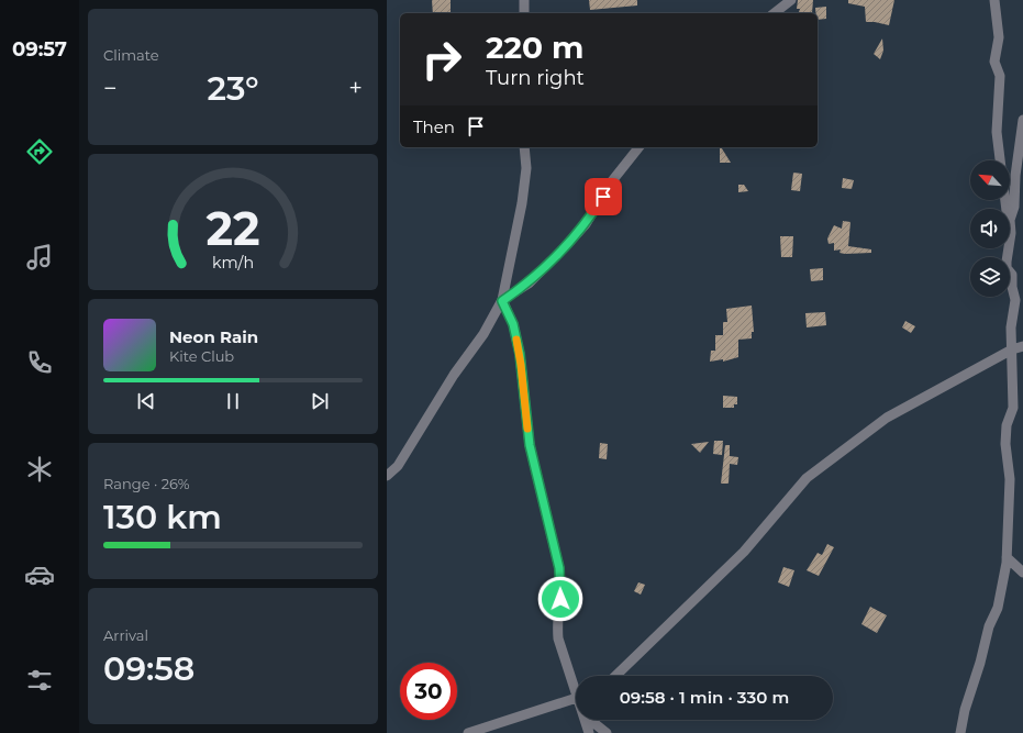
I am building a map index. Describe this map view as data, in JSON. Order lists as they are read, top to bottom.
{
  "north": "top left",
  "page": {
    "tabs": "09:57",
    "tile": [
      "Climate",
      ["Range · 26%", "130 km"],
      ["Arrival", "09:58"]
    ],
    "turn": ["220 m", "Turn right"],
    "heat": ["−", "23°", "+"],
    "then": "Then",
    "song": ["Neon Rain", "Kite Club"],
    "limit": "30",
    "trip": "09:58 · 1 min · 330 m",
    "gauge": ["22", "km/h"]
  }
}
